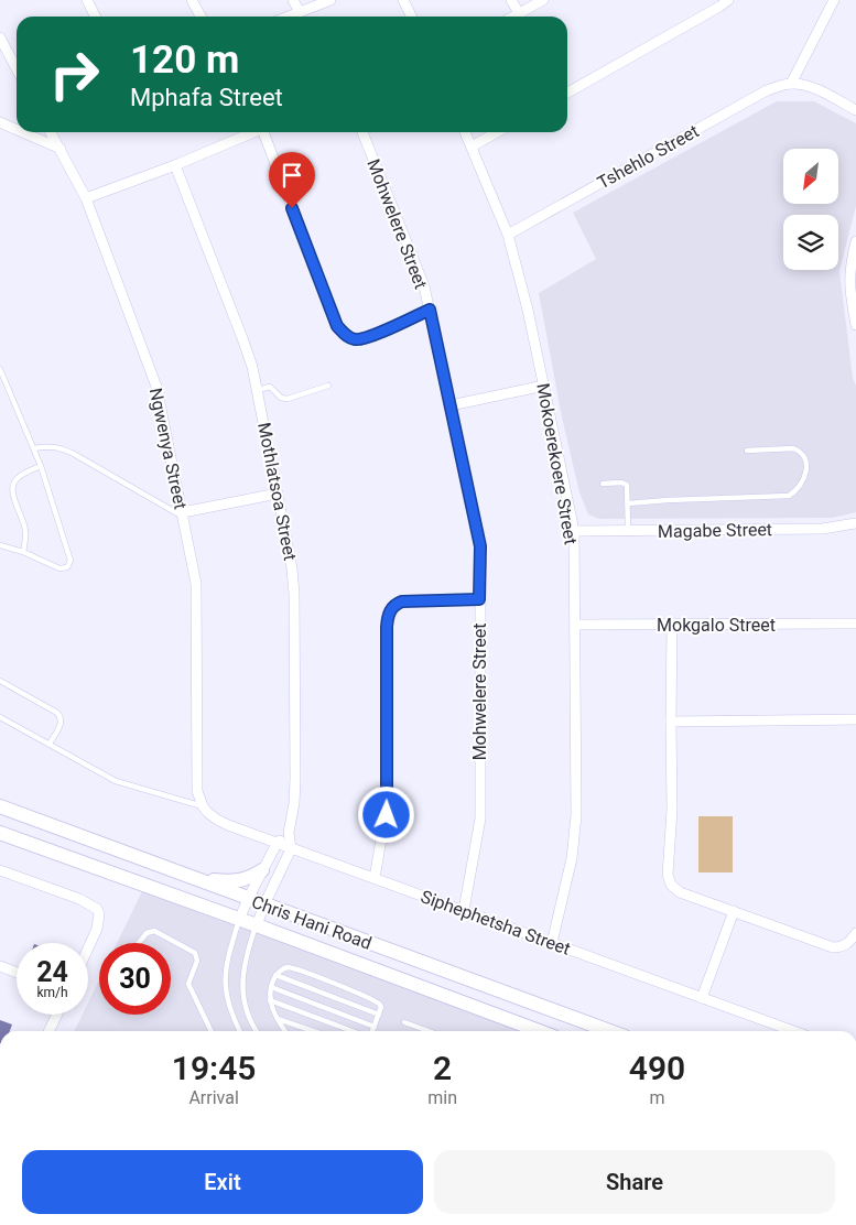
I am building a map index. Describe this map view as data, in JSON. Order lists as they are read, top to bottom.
{
  "streets": {
    "main road": ["Chris Hani Road"],
    "street": [
      "Tshehlo Street",
      "Mohwelere Street",
      "Ngwenya Street",
      "Mokoerekoere Street",
      "Mothlatsoa Street",
      "Magabe Street",
      "Mokgalo Street",
      "Siphephetsha Street"
    ]
  },
  "crossings": [
    ["Tshehlo Street", "Mokoerekoere Street"],
    ["Mohwelere Street", "Siphephetsha Street"],
    ["Ngwenya Street", "Siphephetsha Street"],
    ["Mokoerekoere Street", "Magabe Street"],
    ["Mokoerekoere Street", "Mokgalo Street"],
    ["Mokoerekoere Street", "Siphephetsha Street"],
    ["Mothlatsoa Street", "Siphephetsha Street"]
  ],
  "north": "bottom left",
  "page": {
    "turn": ["120 m", "Mphafa Street"],
    "speed": "24 km/h",
    "limit": "30",
    "eta": [
      "19:45",
      "Arrival",
      "2",
      "min",
      "490",
      "m"
    ],
    "buttons": ["Exit", "Share"]
  }
}
